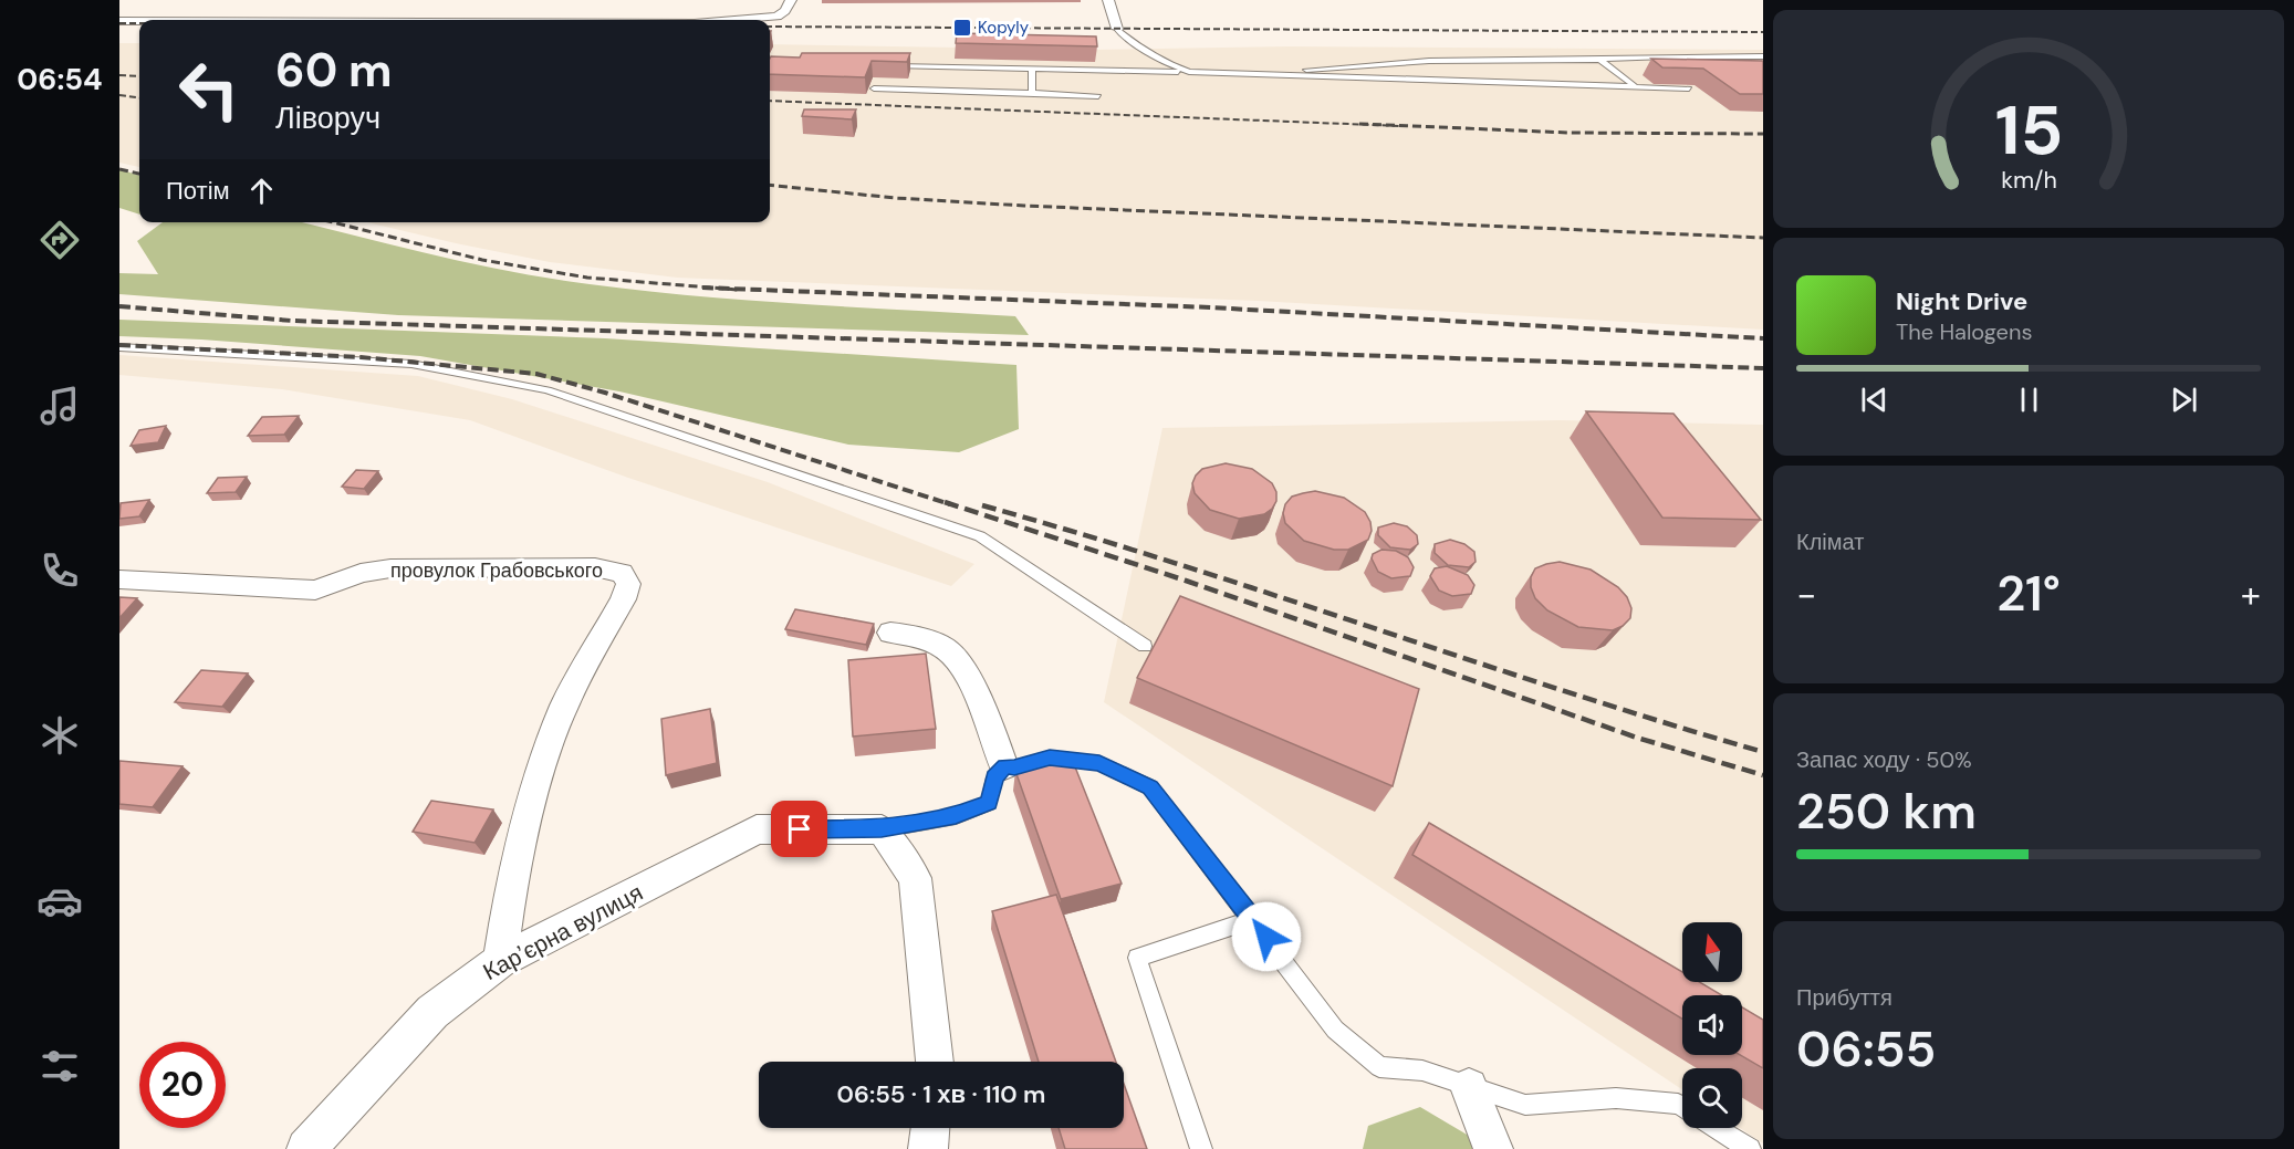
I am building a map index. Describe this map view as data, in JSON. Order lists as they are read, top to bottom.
{
  "streets": {
    "street": ["провулок Грабовського", "Карʼєрна вулиця"]
  },
  "crossings": [
    ["провулок Грабовського", "Карʼєрна вулиця"]
  ],
  "places": {
    "transit": ["Kopyly"]
  },
  "north": "top",
  "page": {
    "tabs": "06:54",
    "turn": ["60 m", "Ліворуч"],
    "then": "Потім",
    "song": ["Night Drive", "The Halogens"],
    "tile": [
      "Клімат",
      ["Запас ходу · 50%", "250 km"],
      ["Прибуття", "06:55"]
    ],
    "heat": ["−", "21°", "+"],
    "limit": "20",
    "trip": "06:55 · 1 хв · 110 m",
    "gauge": ["15", "km/h"]
  }
}
